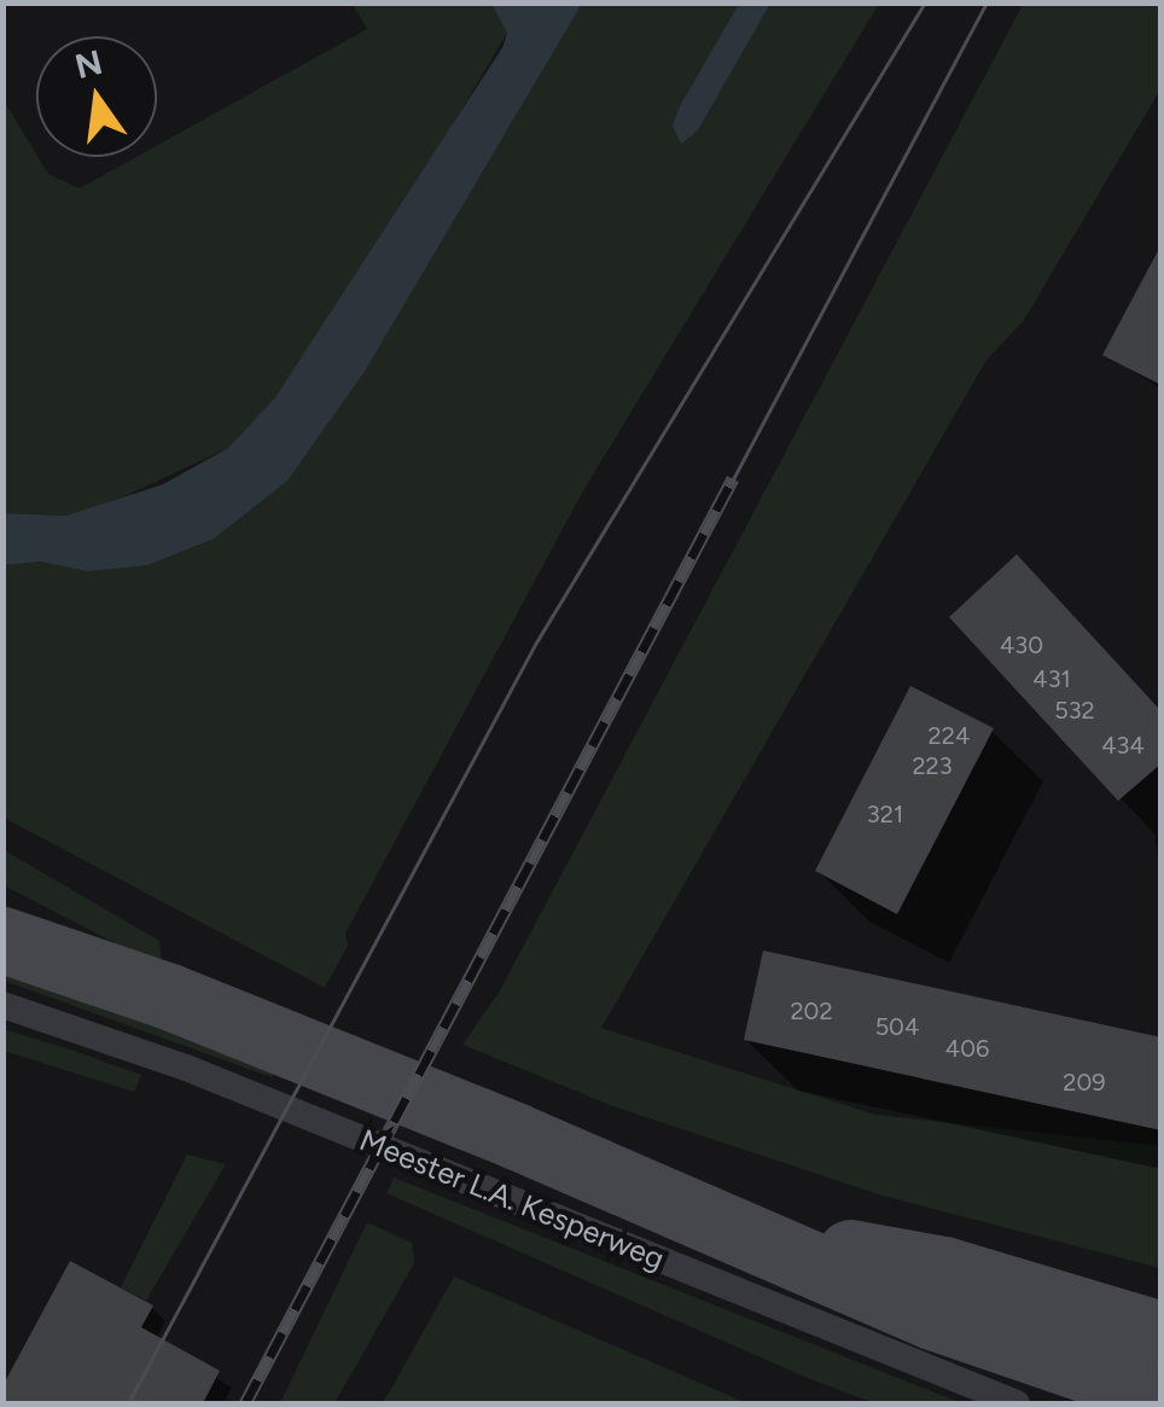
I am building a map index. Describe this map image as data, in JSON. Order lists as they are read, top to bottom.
{
  "streets": {
    "main road": ["Meester L.A. Kesperweg"]
  },
  "house_numbers": [
    "430",
    "431",
    "532",
    "224",
    "434",
    "223",
    "321",
    "202",
    "504",
    "406",
    "209"
  ],
  "north": "top"
}
